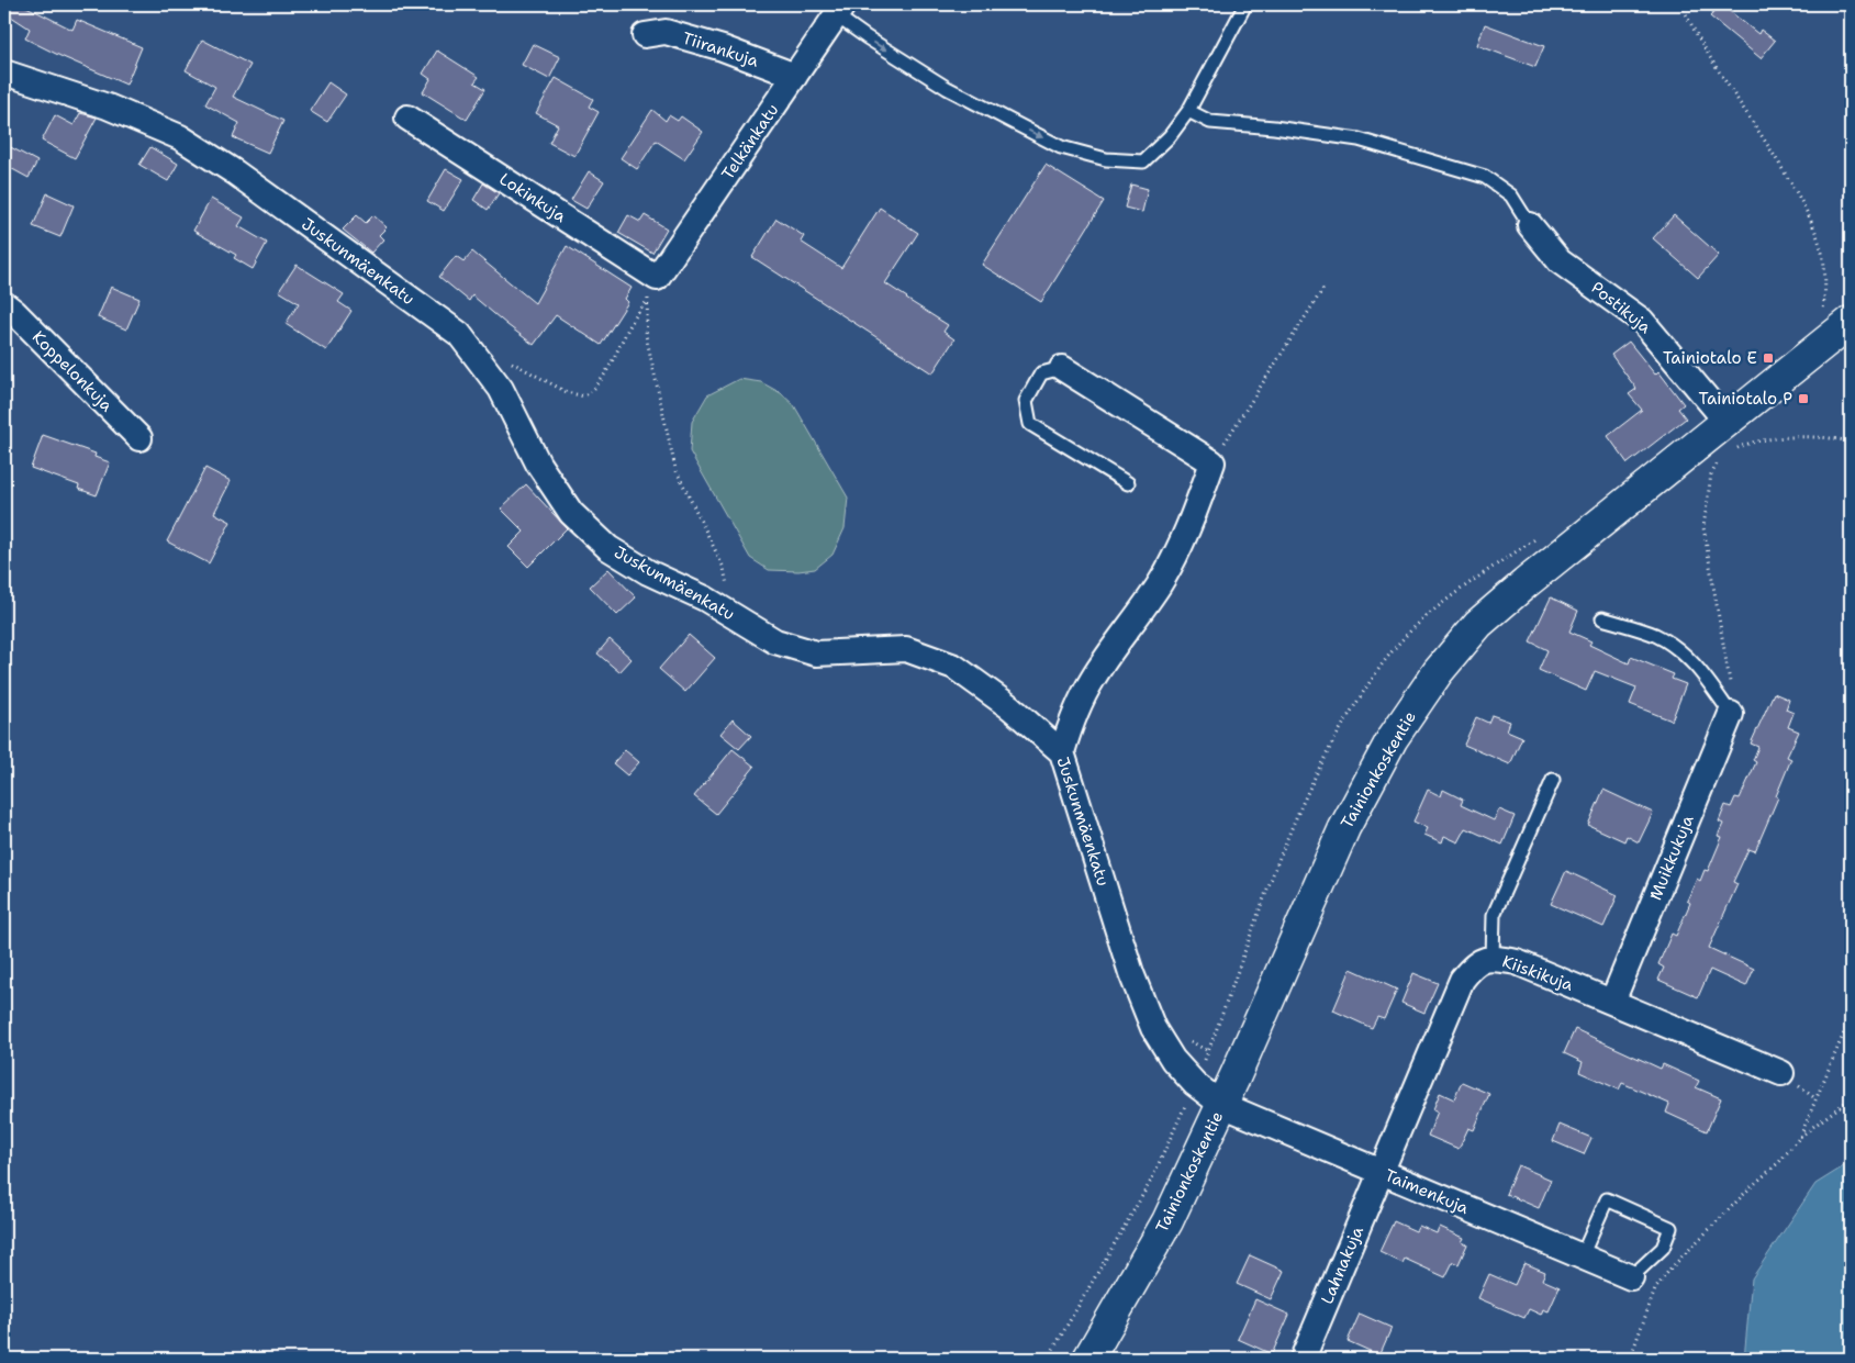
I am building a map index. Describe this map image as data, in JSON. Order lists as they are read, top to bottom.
{
  "streets": {
    "street": [
      "Tiirankuja",
      "Telkänkatu",
      "Lokinkuja",
      "Juskunmäenkatu",
      "Postikuja",
      "Koppelonkuja",
      "Tainionkoskentie",
      "Muikkukuja",
      "Kiiskikuja",
      "Taimenkuja",
      "Lahnakuja"
    ]
  },
  "crossings": [
    ["Tiirankuja", "Telkänkatu"],
    ["Telkänkatu", "Lokinkuja"],
    ["Juskunmäenkatu", "Tainionkoskentie"],
    ["Juskunmäenkatu", "Taimenkuja"],
    ["Postikuja", "Tainionkoskentie"],
    ["Tainionkoskentie", "Taimenkuja"],
    ["Muikkukuja", "Kiiskikuja"],
    ["Kiiskikuja", "Taimenkuja"],
    ["Kiiskikuja", "Lahnakuja"],
    ["Taimenkuja", "Lahnakuja"]
  ],
  "places": {
    "transit": ["Tainiotalo E", "Tainiotalo P"]
  }
}
